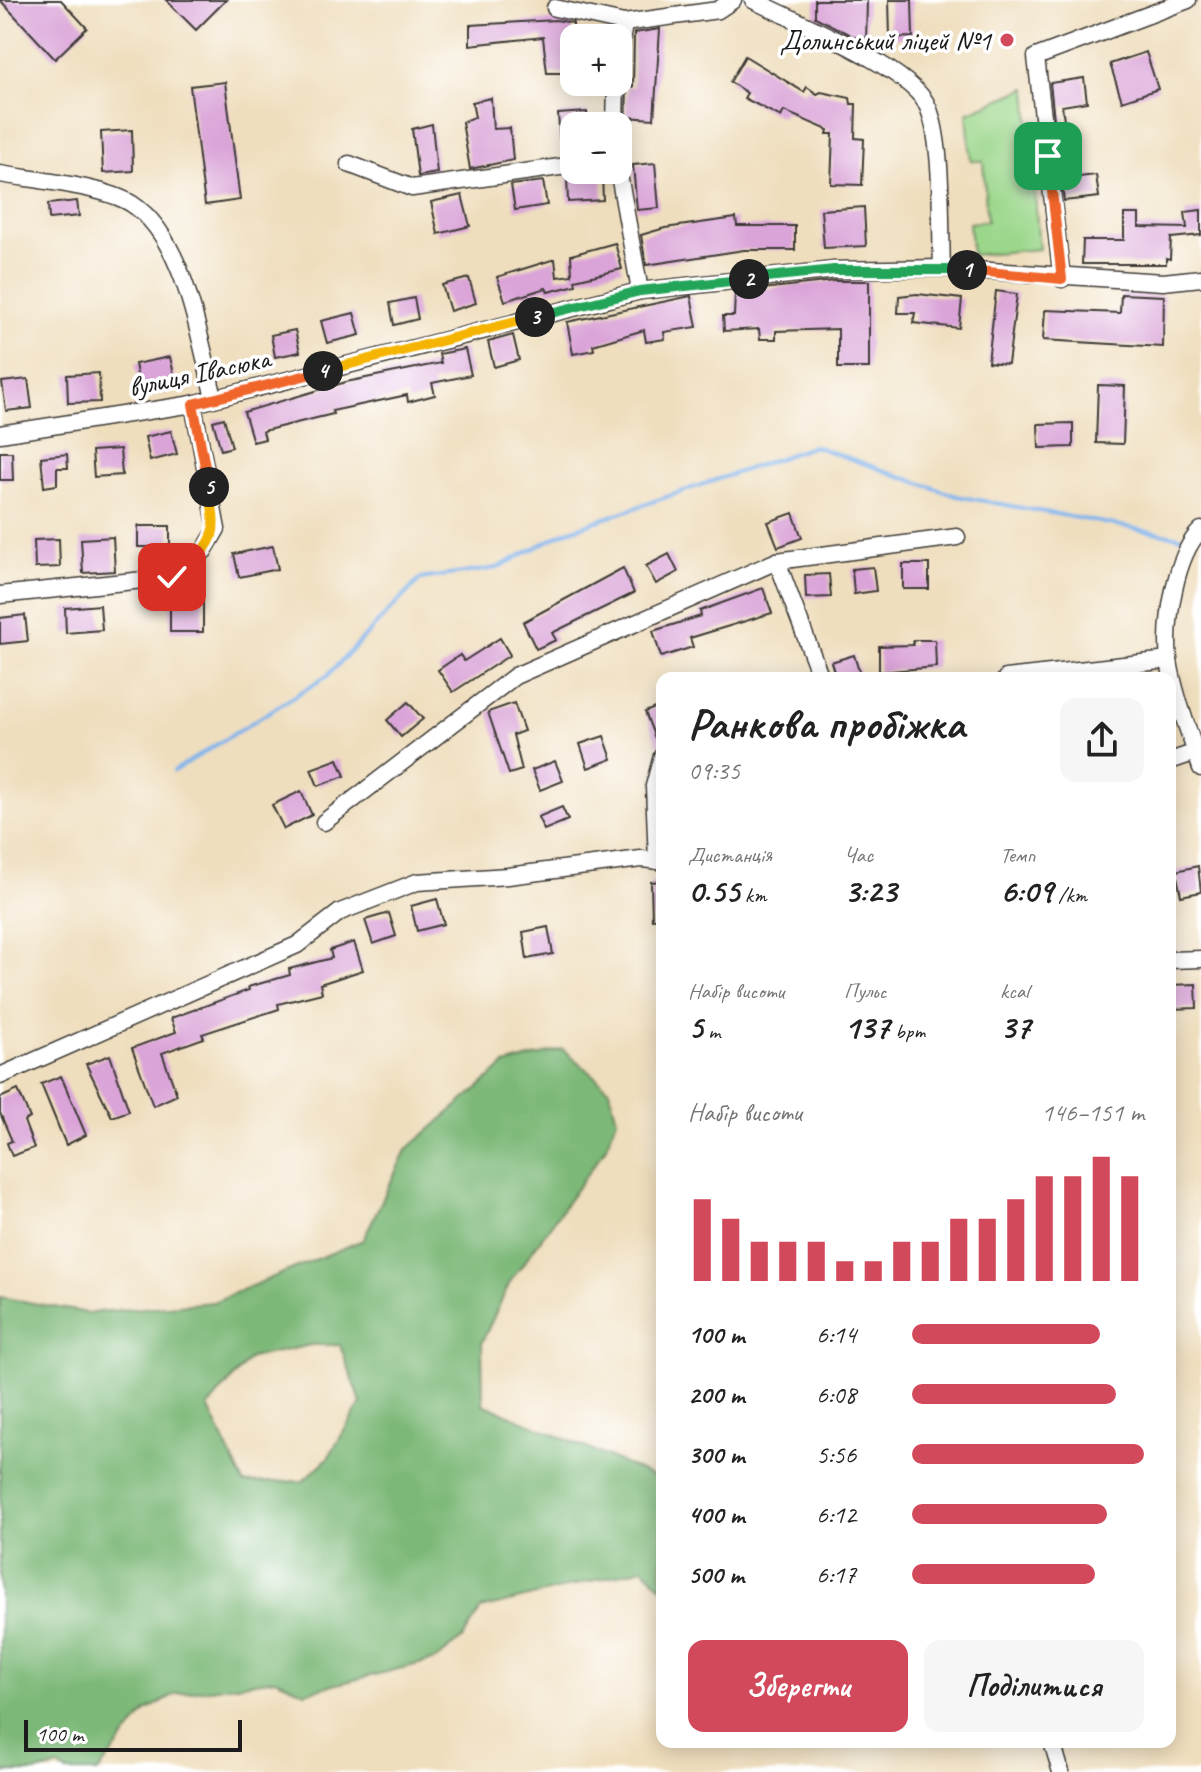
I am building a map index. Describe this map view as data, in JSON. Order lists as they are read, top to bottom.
{
  "streets": {
    "street": ["вулиця Івасюка"]
  },
  "places": ["Долинський ліцей №1"],
  "scale_bar": "100 m",
  "page": {
    "map_buttons": ["+", "−"],
    "pins": [
      "1",
      "2",
      "3",
      "4",
      "5"
    ],
    "heading": ["Ранкова пробіжка", "09:35"],
    "stats": [
      ["Дистанція", "0.55 km"],
      ["Час", "3:23"],
      ["Темп", "6:09 /km"],
      ["Набір висоти", "5 m"],
      ["Пульс", "137 bpm"],
      ["kcal", "37"]
    ],
    "chart": ["Набір висоти", "146–151 m"],
    "list": [
      {
        "name": "100 m",
        "note": "6:14"
      },
      {
        "name": "200 m",
        "note": "6:08"
      },
      {
        "name": "300 m",
        "note": "5:56"
      },
      {
        "name": "400 m",
        "note": "6:12"
      },
      {
        "name": "500 m",
        "note": "6:17"
      }
    ],
    "buttons": ["Зберегти", "Поділитися"],
    "scale": "100 m"
  }
}
